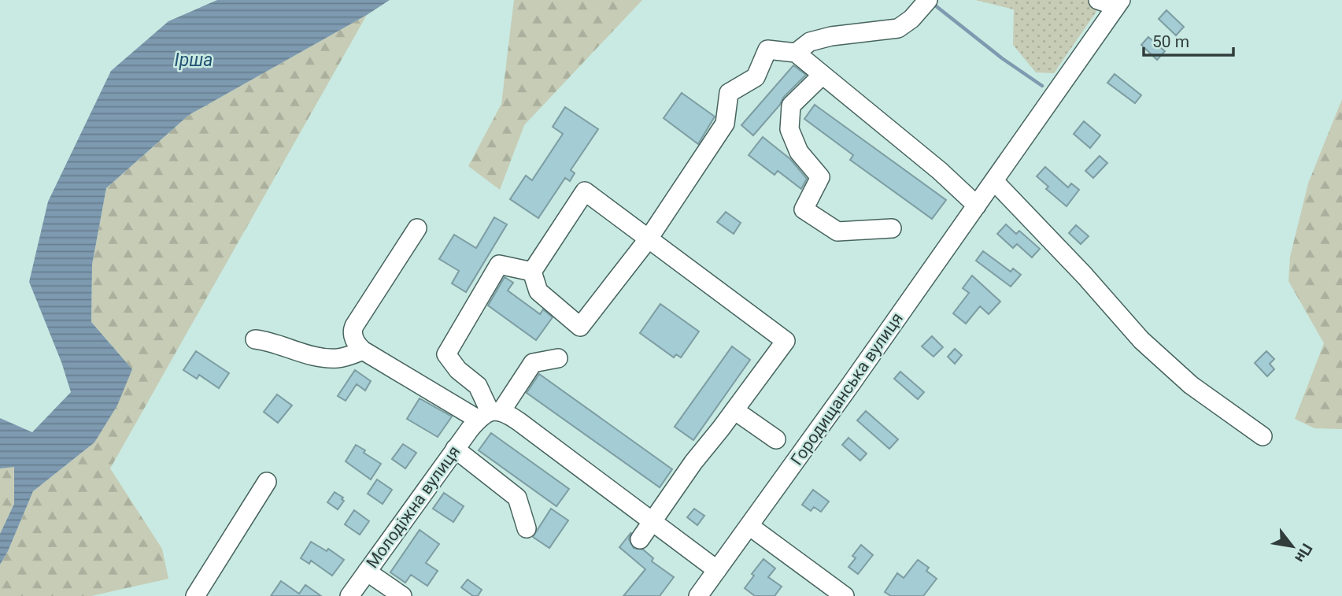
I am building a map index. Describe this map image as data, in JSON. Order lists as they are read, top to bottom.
{
  "streets": {
    "street": ["Городищанська вулиця", "Молодіжна вулиця"]
  },
  "water": ["Ірша"],
  "scale_bar": "50 m",
  "north": "bottom right"
}
